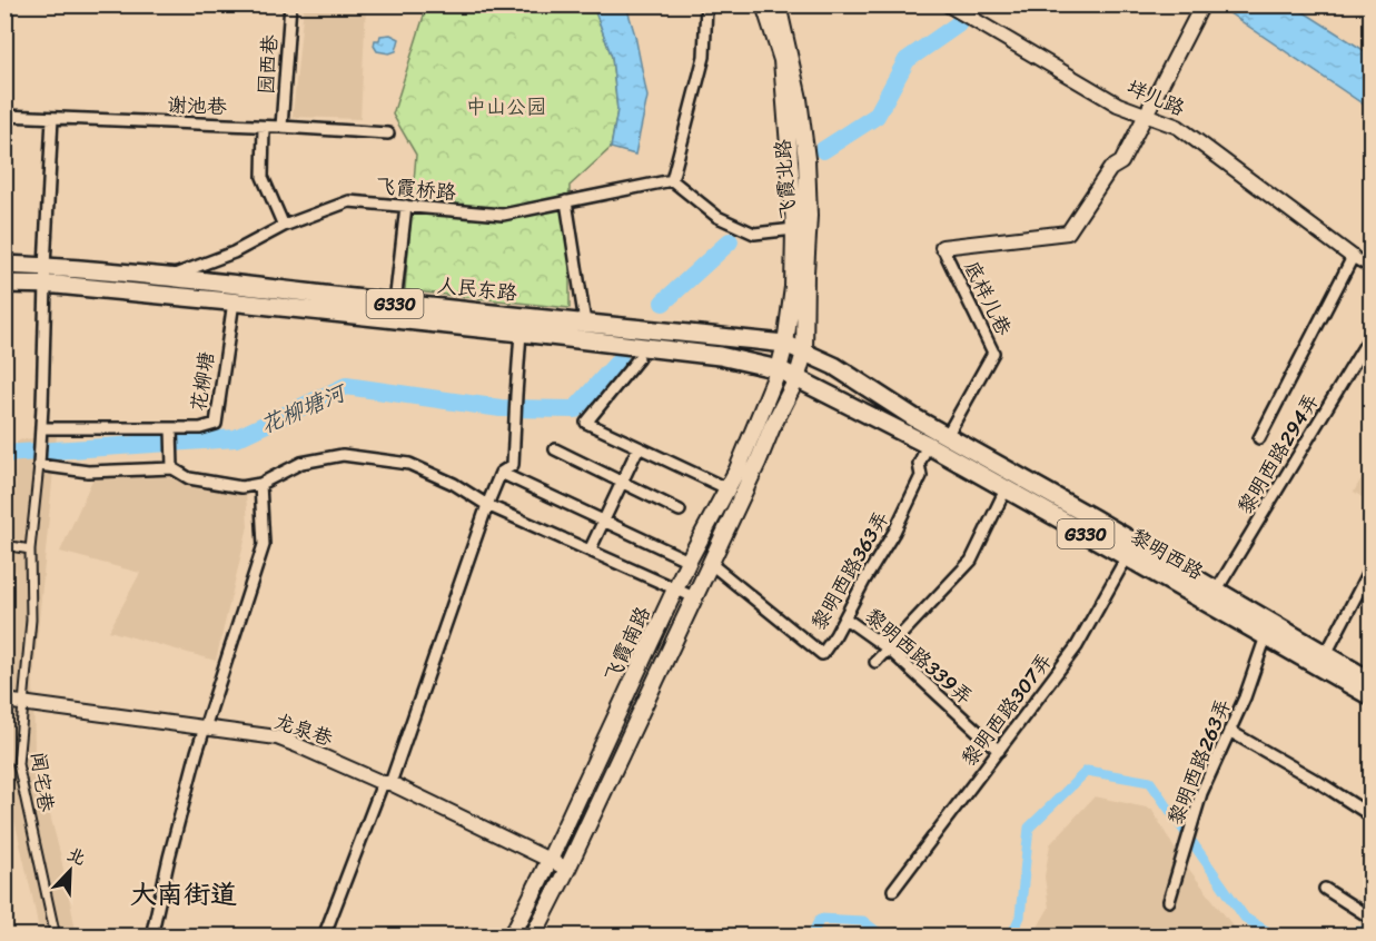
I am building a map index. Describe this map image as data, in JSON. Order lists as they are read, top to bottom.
{
  "streets": {
    "highway": ["人民东路", "G330", "黎明西路"],
    "main road": ["飞霞北路", "飞霞南路"],
    "street": [
      "园西巷",
      "垟儿路",
      "谢池巷",
      "飞霞桥路",
      "底样儿巷",
      "花柳塘",
      "黎明西路294弄",
      "黎明西路363弄",
      "黎明西路339弄",
      "黎明西路307弄",
      "龙泉巷",
      "黎明西路263弄",
      "闻宅巷"
    ]
  },
  "crossings": [
    ["园西巷", "谢池巷"],
    ["飞霞北路", "人民东路"],
    ["飞霞北路", "G330"],
    ["飞霞北路", "黎明西路"],
    ["飞霞北路", "飞霞南路"],
    ["飞霞桥路", "人民东路"],
    ["人民东路", "G330"],
    ["人民东路", "花柳塘"],
    ["人民东路", "飞霞南路"],
    ["底样儿巷", "黎明西路"],
    ["G330", "黎明西路"],
    ["G330", "飞霞南路"],
    ["黎明西路294弄", "黎明西路"],
    ["黎明西路", "黎明西路363弄"],
    ["黎明西路", "飞霞南路"],
    ["黎明西路", "黎明西路307弄"],
    ["黎明西路", "黎明西路263弄"],
    ["黎明西路363弄", "飞霞南路"],
    ["黎明西路363弄", "黎明西路339弄"],
    ["飞霞南路", "龙泉巷"],
    ["黎明西路339弄", "黎明西路307弄"],
    ["龙泉巷", "闻宅巷"]
  ],
  "districts": ["大南街道"],
  "water": ["花柳塘河"],
  "parks": ["中山公园"],
  "north": "top right"
}
